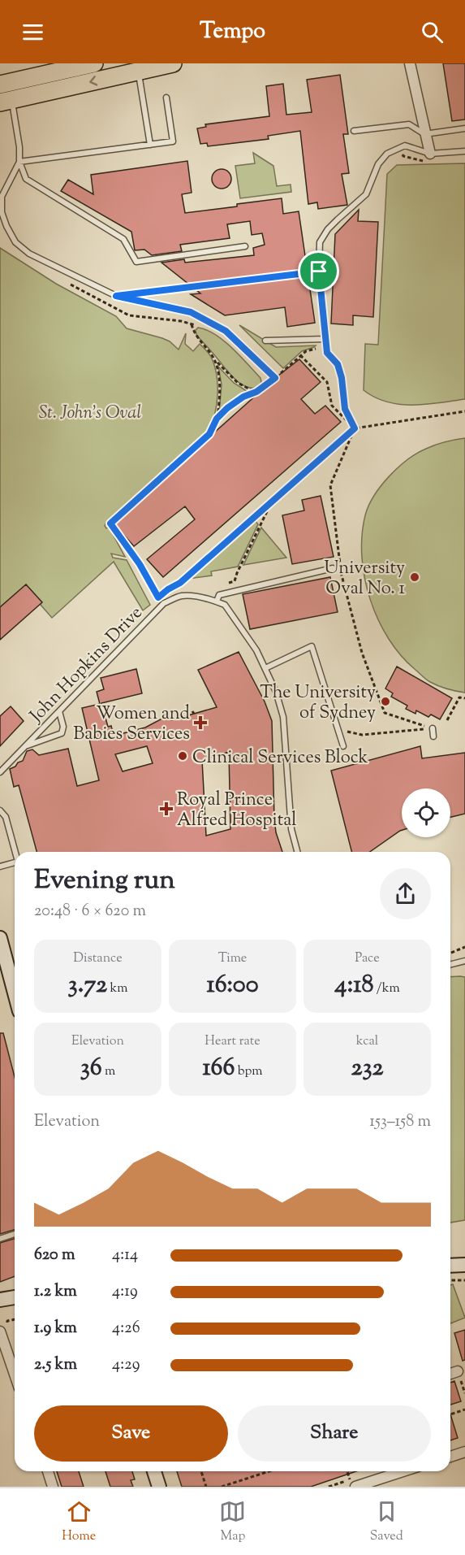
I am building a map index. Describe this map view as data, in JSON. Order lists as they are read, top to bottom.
{
  "streets": {
    "lane": ["John Hopkins Drive"]
  },
  "parks": ["St. John's Oval"],
  "places": {
    "other": ["University Oval No. 1", "The University of Sydney", "Clinical Services Block"],
    "health": ["Women and Babies Services", "Royal Prince Alfred Hospital"]
  },
  "page": {
    "header": "Tempo",
    "heading": ["Evening run", "20:48 · 6 × 620 m"],
    "stats": [
      ["Distance", "3.72 km"],
      ["Time", "16:00"],
      ["Pace", "4:18 /km"],
      ["Elevation", "36 m"],
      ["Heart rate", "166 bpm"],
      ["kcal", "232"]
    ],
    "chart": ["Elevation", "153–158 m"],
    "list": [
      {
        "name": "620 m",
        "note": "4:14"
      },
      {
        "name": "1.2 km",
        "note": "4:19"
      },
      {
        "name": "1.9 km",
        "note": "4:26"
      },
      {
        "name": "2.5 km",
        "note": "4:29"
      }
    ],
    "buttons": ["Save", "Share"],
    "tabs": ["Home", "Map", "Saved"]
  }
}
